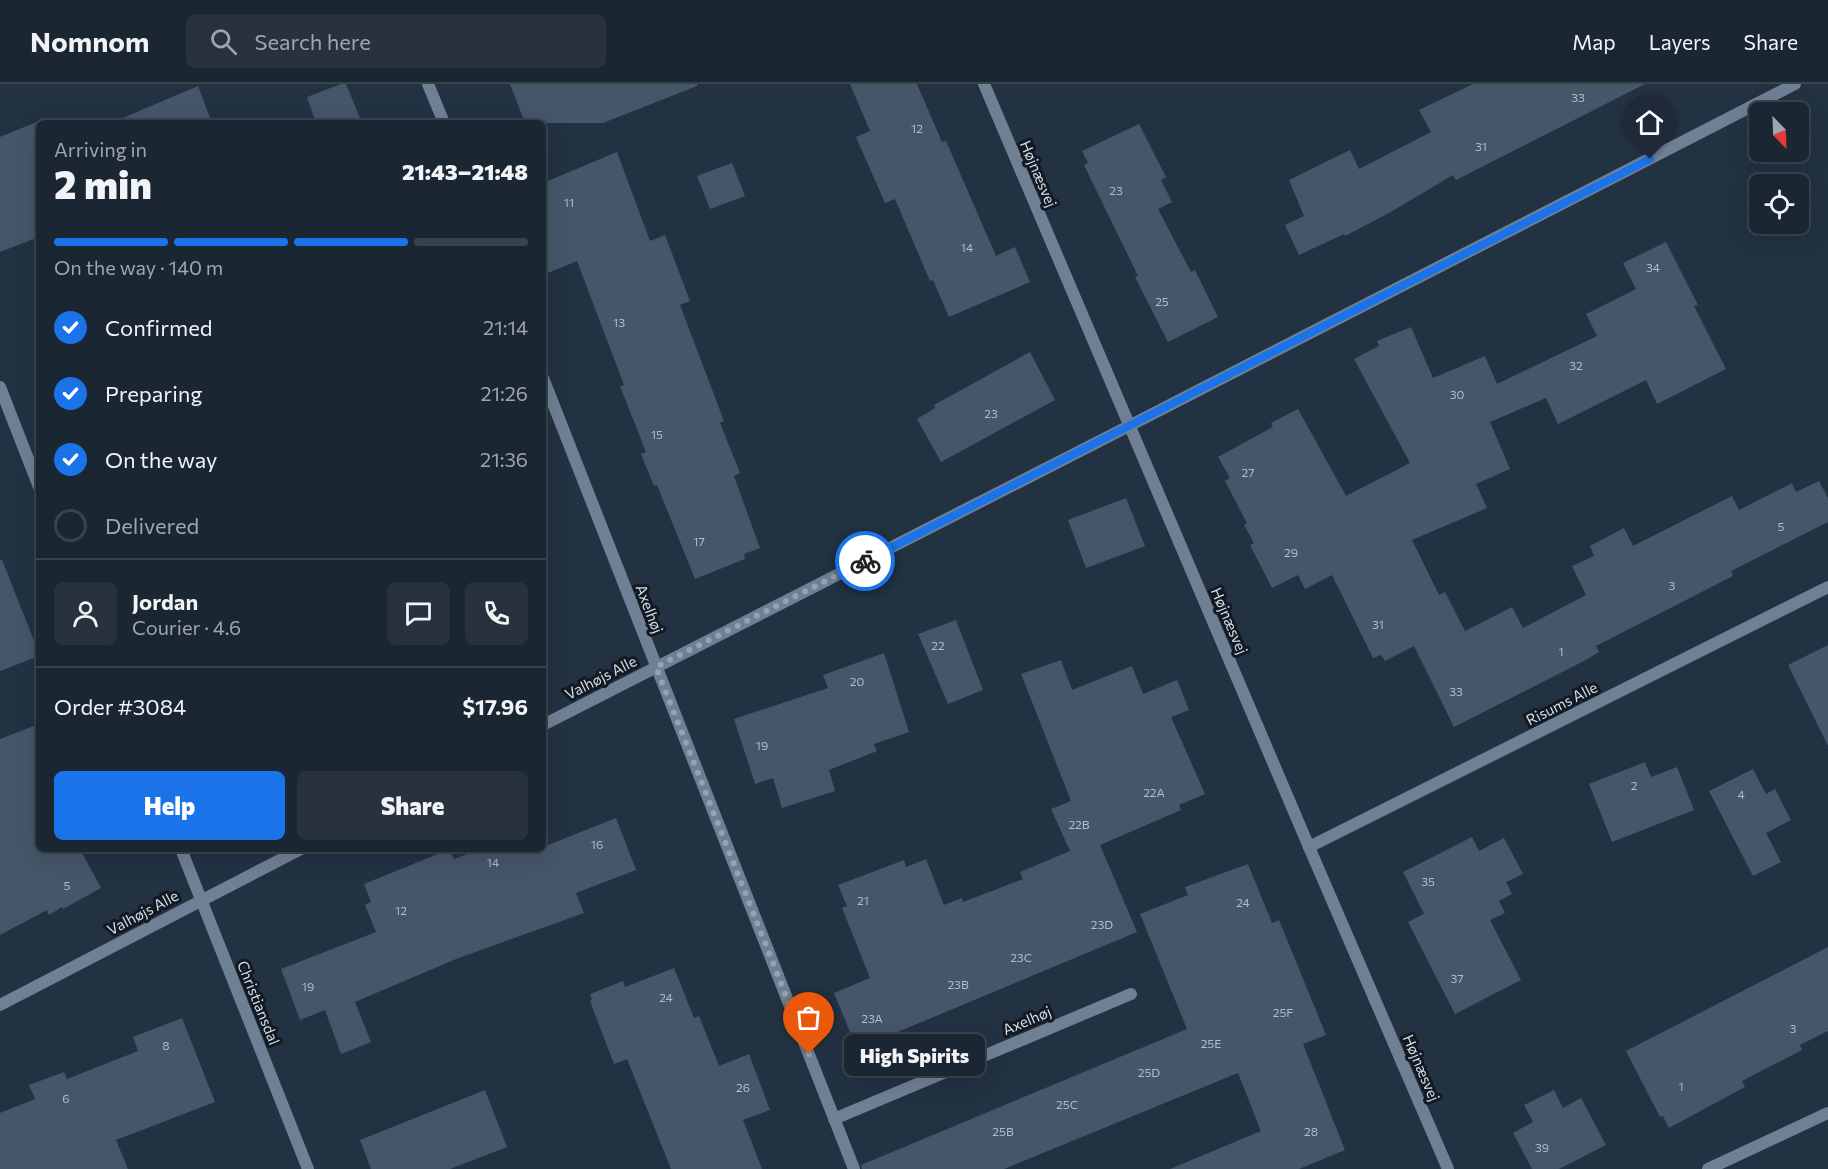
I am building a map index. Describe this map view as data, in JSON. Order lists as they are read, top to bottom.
{
  "streets": {
    "street": [
      "Højnæsvej",
      "Axelhøj",
      "Valhøjs Alle",
      "Risums Alle",
      "Christiansdal"
    ]
  },
  "crossings": [
    ["Højnæsvej", "Valhøjs Alle"],
    ["Højnæsvej", "Risums Alle"],
    ["Axelhøj", "Valhøjs Alle"],
    ["Valhøjs Alle", "Christiansdal"]
  ],
  "places": ["High Spirits"],
  "house_numbers": [
    "33",
    "12",
    "31",
    "23",
    "11",
    "14",
    "34",
    "25",
    "13",
    "32",
    "30",
    "23",
    "15",
    "27",
    "5",
    "17",
    "29",
    "3",
    "31",
    "22",
    "1",
    "20",
    "33",
    "19",
    "2",
    "22A",
    "4",
    "22B",
    "16",
    "14",
    "35",
    "5",
    "21",
    "24",
    "12",
    "23D",
    "23C",
    "37",
    "23B",
    "19",
    "24",
    "25F",
    "23A",
    "3",
    "25E",
    "8",
    "25D",
    "1",
    "26",
    "6",
    "25C",
    "25B",
    "28",
    "39"
  ],
  "north": "bottom right",
  "page": {
    "header": "Nomnom",
    "search": "Search here",
    "nav": ["Map", "Layers", "Share"],
    "heading": ["2 min", "Arriving in", "21:43–21:48"],
    "panel": [
      "Jordan",
      "Courier · 4.6",
      "Order #3084",
      "$17.96"
    ],
    "bar": "On the way · 140 m",
    "list": [
      ["Confirmed", "21:14"],
      ["Preparing", "21:26"],
      ["On the way", "21:36"],
      "Delivered"
    ],
    "buttons": ["Help", "Share"],
    "bubble": "High Spirits"
  }
}
